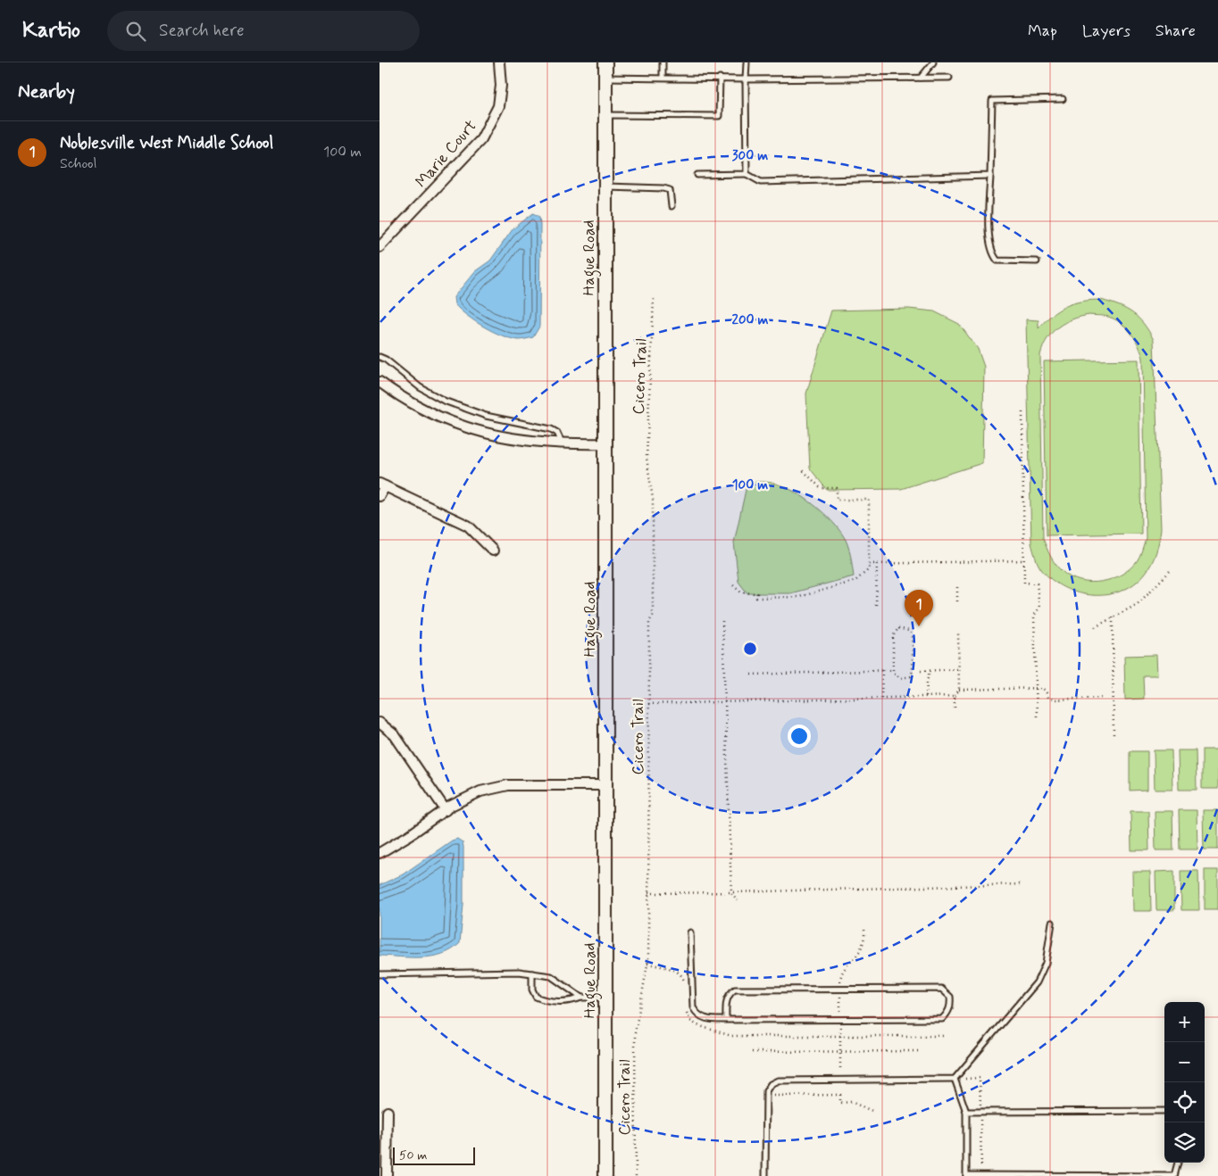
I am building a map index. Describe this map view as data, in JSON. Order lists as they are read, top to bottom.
{
  "streets": {
    "main road": ["Hague Road"],
    "street": ["Marie Court"],
    "path": ["Cicero Trail"]
  },
  "scale_bar": "50 m",
  "page": {
    "header": "Kartio",
    "search": "Search here",
    "nav": ["Map", "Layers", "Share"],
    "heading": "Nearby",
    "list": [
      {
        "mark": "1",
        "name": "Noblesville West Middle School",
        "note": "School",
        "value": "100 m"
      }
    ],
    "pins": "1",
    "map_buttons": ["+", "−"],
    "scale": "50 m"
  },
  "rings": ["300 m", "200 m", "100 m"]
}
